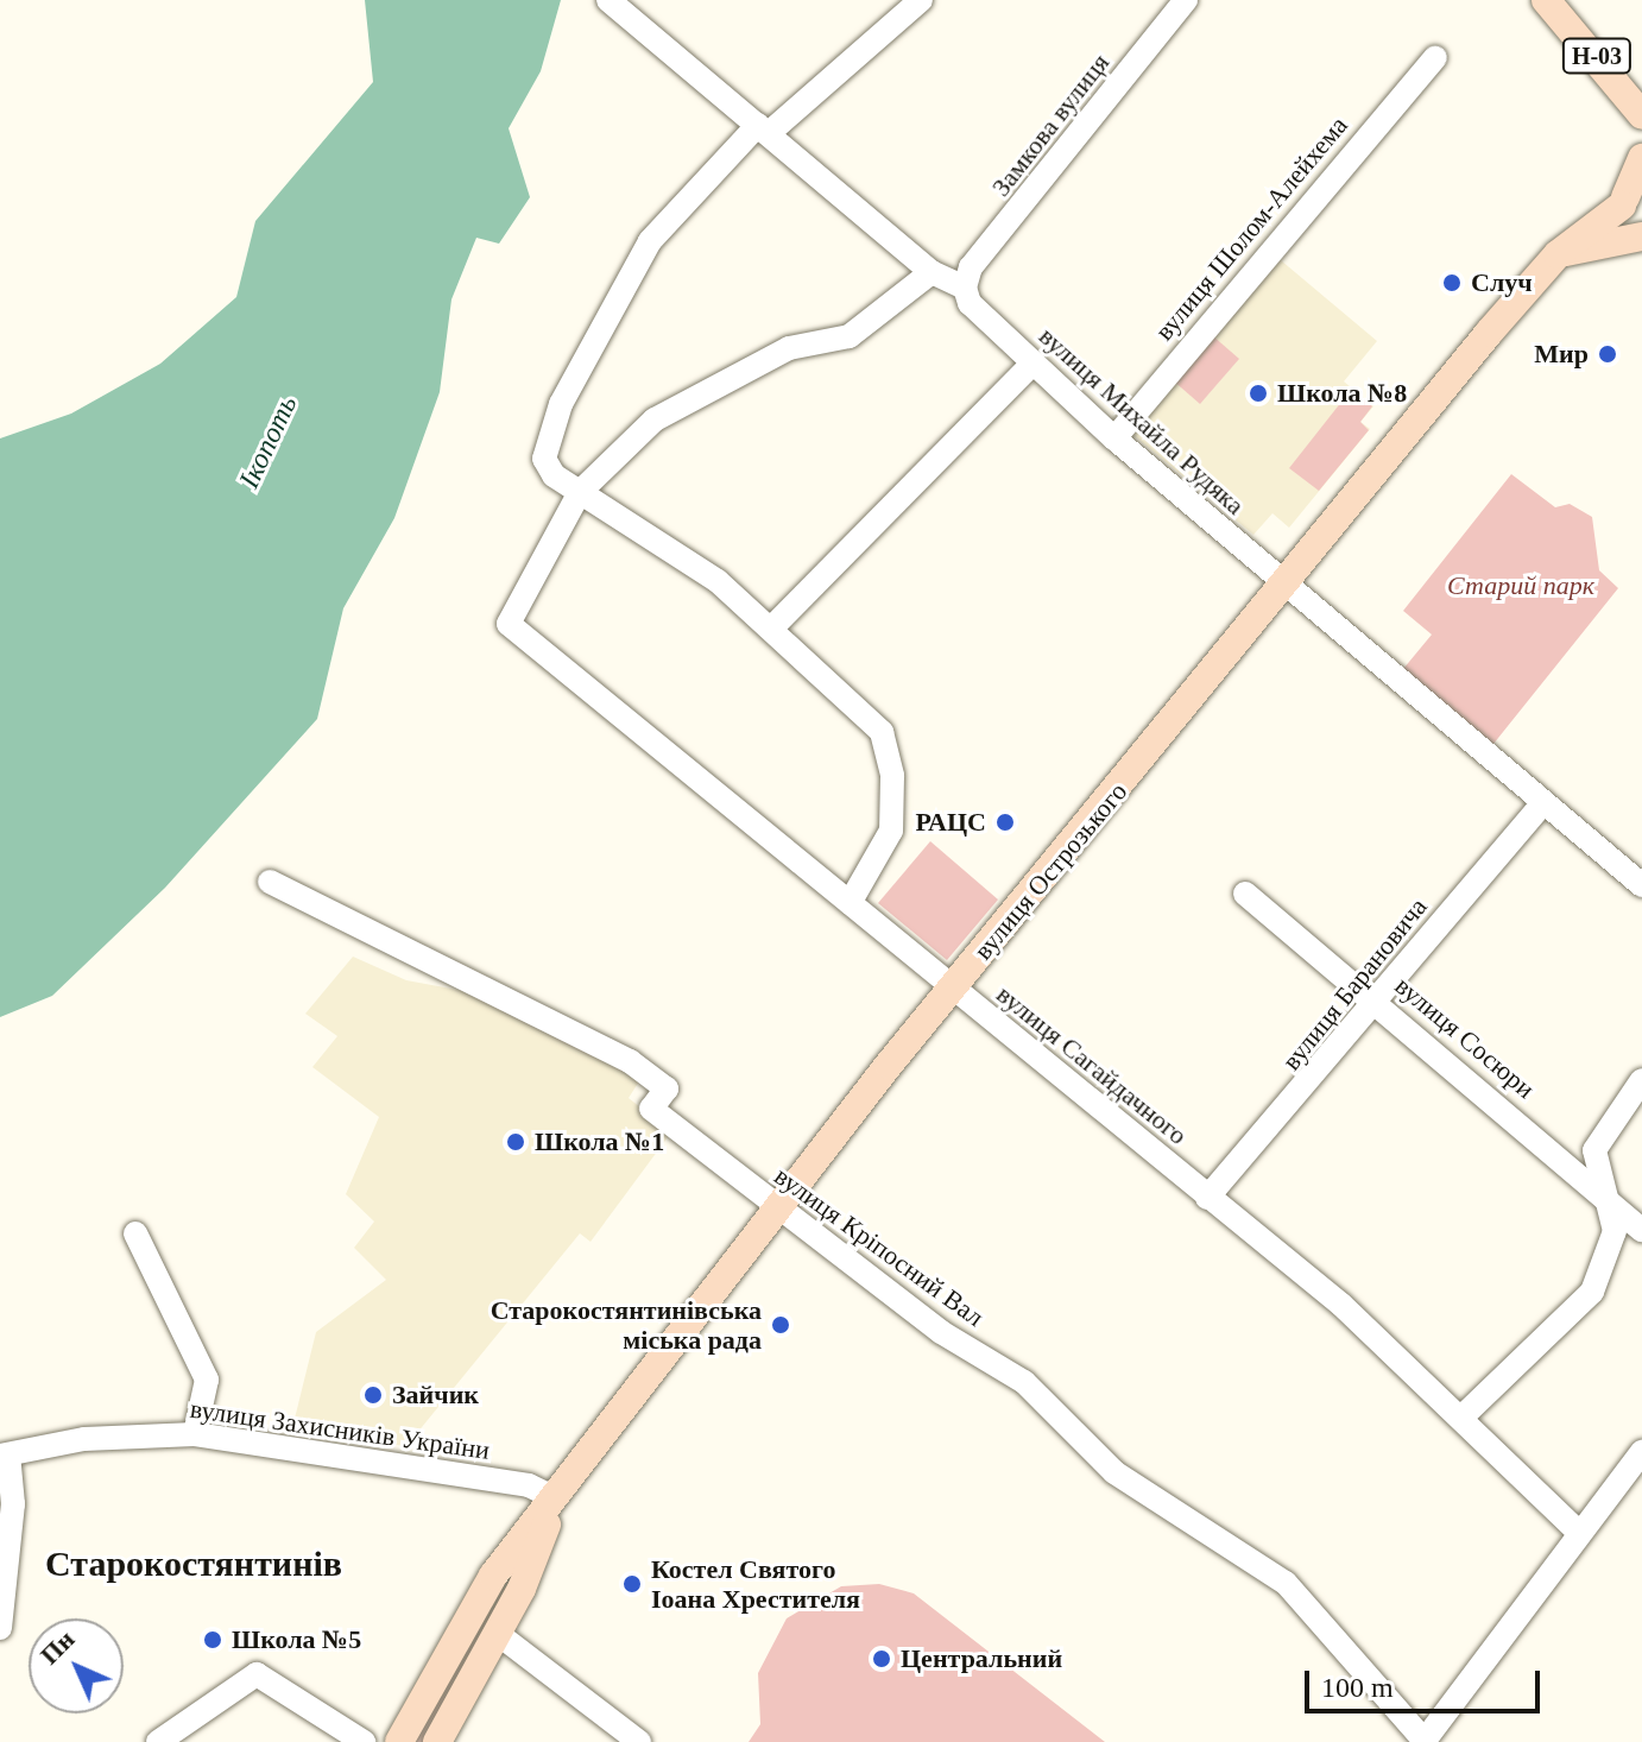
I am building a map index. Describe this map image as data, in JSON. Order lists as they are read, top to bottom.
{
  "streets": {
    "main road": ["Н-03", "вулиця Острозького"],
    "street": [
      "Замкова вулиця",
      "вулиця Шолом-Алейхема",
      "вулиця Михайла Рудяка",
      "вулиця Барановича",
      "вулиця Сосюри",
      "вулиця Сагайдачного",
      "вулиця Кріпосний Вал",
      "вулиця Захисників України"
    ]
  },
  "crossings": [
    ["Замкова вулиця", "вулиця Михайла Рудяка"],
    ["вулиця Шолом-Алейхема", "вулиця Михайла Рудяка"],
    ["вулиця Михайла Рудяка", "вулиця Острозького"],
    ["вулиця Михайла Рудяка", "вулиця Барановича"],
    ["вулиця Острозького", "вулиця Сагайдачного"],
    ["вулиця Острозького", "вулиця Кріпосний Вал"],
    ["вулиця Острозького", "вулиця Захисників України"],
    ["вулиця Барановича", "вулиця Сосюри"],
    ["вулиця Барановича", "вулиця Сагайдачного"]
  ],
  "districts": ["Старокостянтинів"],
  "water": ["Ікопоть"],
  "parks": ["Старий парк"],
  "places": [
    "Случ",
    "Мир",
    "Школа №8",
    "РАЦС",
    "Школа №1",
    "Старокостянтинівська міська рада",
    "Зайчик",
    "Костел Святого Іоана Хрестителя",
    "Школа №5",
    "Центральний"
  ],
  "scale_bar": "100 m",
  "north": "top left"
}
